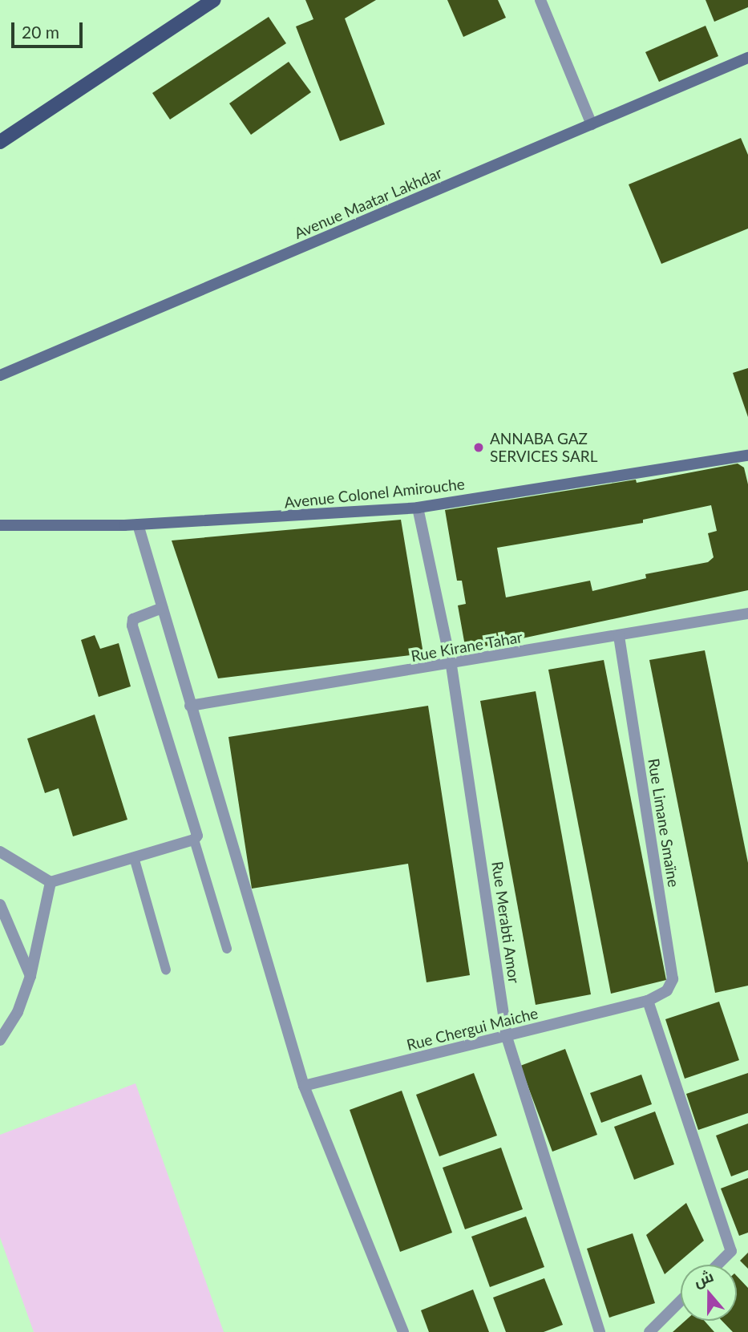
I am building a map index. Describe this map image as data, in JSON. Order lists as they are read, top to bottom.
{
  "streets": {
    "main road": ["Avenue Maatar Lakhdar", "Avenue Colonel Amirouche"],
    "street": [
      "Rue Kirane Tahar",
      "Rue Limane Smaïne",
      "Rue Merabti Amor",
      "Rue Chergui Maiche"
    ]
  },
  "crossings": [
    ["Avenue Colonel Amirouche", "Rue Merabti Amor"],
    ["Rue Kirane Tahar", "Rue Limane Smaïne"],
    ["Rue Kirane Tahar", "Rue Merabti Amor"],
    ["Rue Limane Smaïne", "Rue Chergui Maiche"],
    ["Rue Merabti Amor", "Rue Chergui Maiche"]
  ],
  "places": ["ANNABA GAZ SERVICES SARL"],
  "scale_bar": "20 m",
  "north": "top"
}
